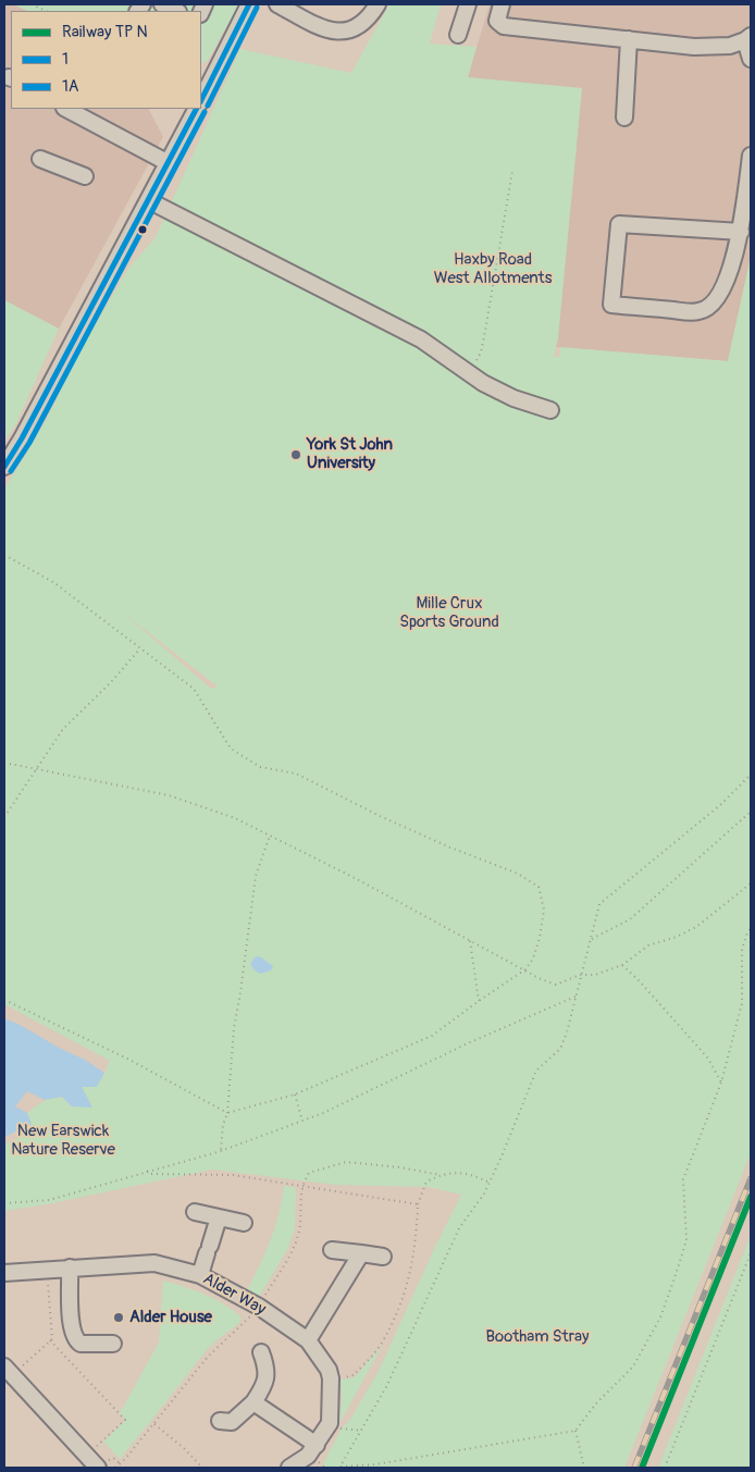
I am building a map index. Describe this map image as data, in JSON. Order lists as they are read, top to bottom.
{
  "streets": {
    "street": ["Alder Way"]
  },
  "parks": [
    "Haxby Road West Allotments",
    "Mille Crux Sports Ground",
    "New Earswick Nature Reserve",
    "Bootham Stray"
  ],
  "places": ["York St John University", "Alder House"],
  "lines": ["transit line 1", "transit line 1A"],
  "legend": ["Railway TP N", "1", "1A"]
}
